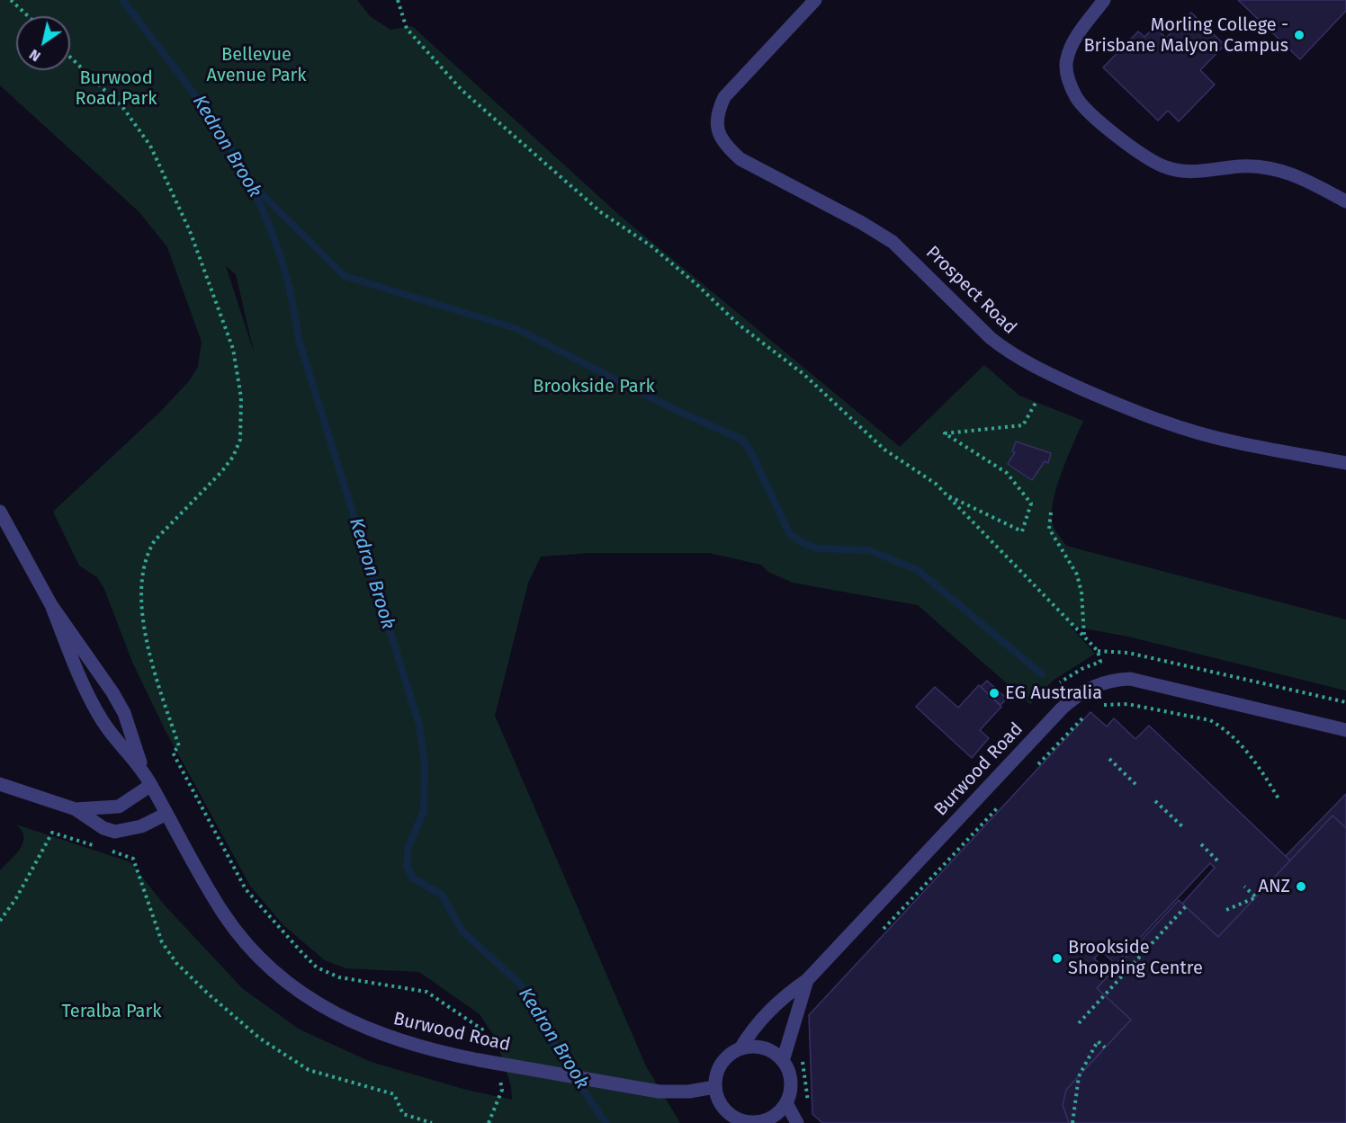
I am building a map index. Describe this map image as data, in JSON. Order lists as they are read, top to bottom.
{
  "streets": {
    "street": ["Prospect Road", "Burwood Road"]
  },
  "water": ["Kedron Brook"],
  "parks": [
    "Bellevue Avenue Park",
    "Burwood Road Park",
    "Brookside Park",
    "Teralba Park"
  ],
  "places": [
    "Morling College - Brisbane Malyon Campus",
    "EG Australia",
    "ANZ",
    "Brookside Shopping Centre"
  ],
  "north": "bottom left"
}
